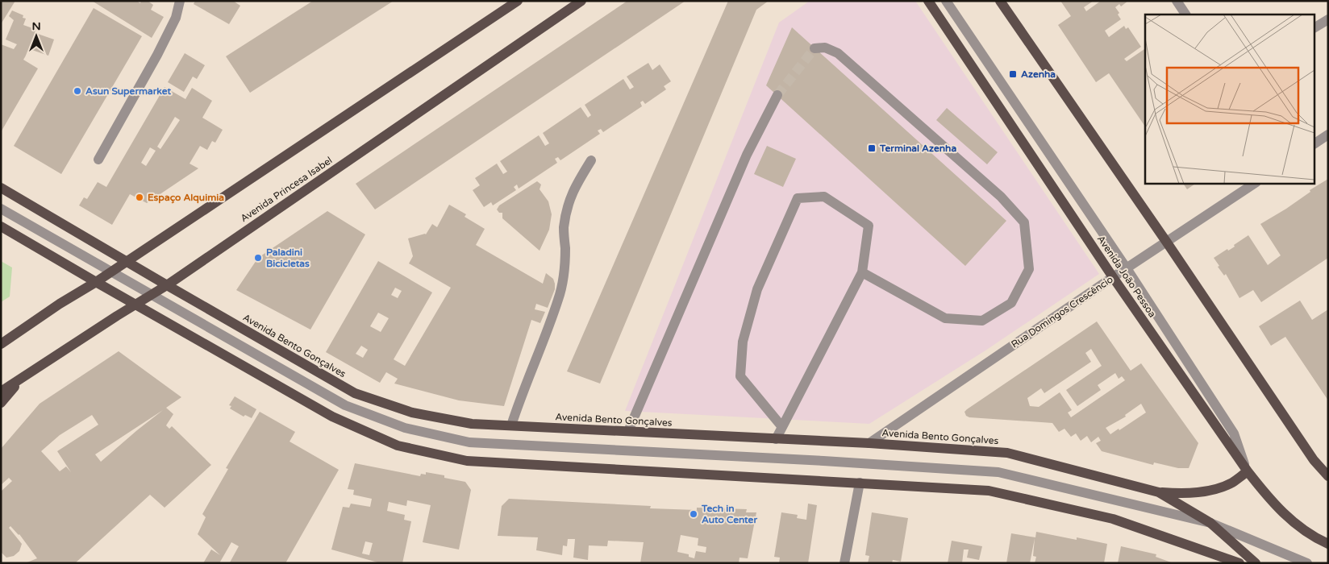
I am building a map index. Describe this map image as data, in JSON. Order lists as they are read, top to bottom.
{
  "streets": {
    "main road": ["Avenida Princesa Isabel", "Avenida João Pessoa", "Avenida Bento Gonçalves"],
    "street": ["Rua Domingos Crescêncio"]
  },
  "crossings": [
    ["Avenida Princesa Isabel", "Avenida Bento Gonçalves"],
    ["Avenida João Pessoa", "Rua Domingos Crescêncio"],
    ["Rua Domingos Crescêncio", "Avenida Bento Gonçalves"]
  ],
  "places": {
    "transit": ["Azenha", "Terminal Azenha"],
    "other": [
      "Asun Supermarket",
      "Espaço Alquimia",
      "Paladini Bicicletas",
      "Tech in Auto Center"
    ]
  },
  "north": "top"
}
